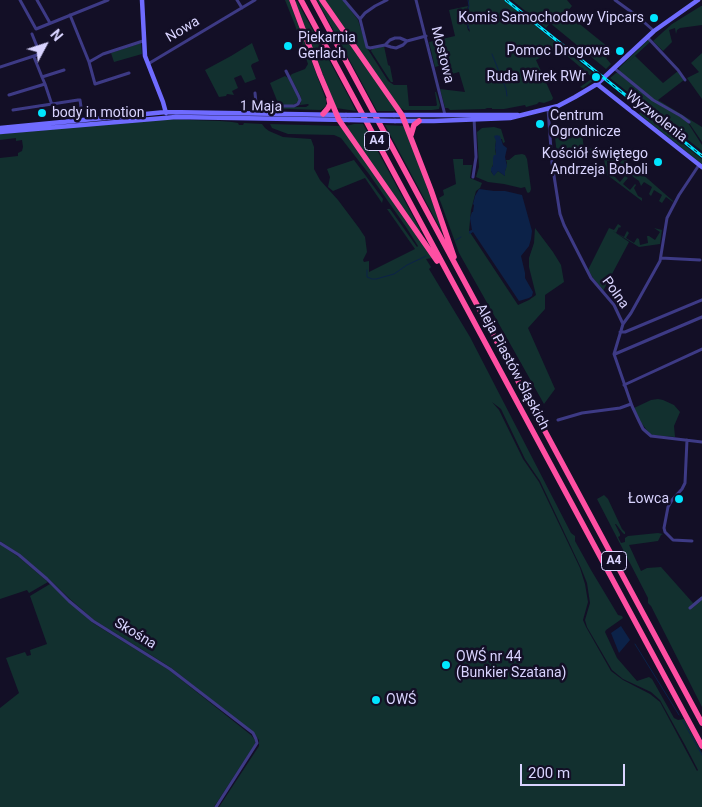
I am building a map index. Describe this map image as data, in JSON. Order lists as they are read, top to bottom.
{
  "streets": {
    "highway": ["A4", "Aleja Piastów Śląskich"],
    "main road": ["1 Maja", "Wyzwolenia"],
    "street": [
      "Nowa",
      "Mostowa",
      "Polna",
      "Skośna"
    ]
  },
  "crossings": [
    ["Mostowa", "1 Maja"],
    ["1 Maja", "Wyzwolenia"],
    ["1 Maja", "Polna"]
  ],
  "places": [
    "Komis Samochodowy Vipcars",
    "Piekarnia Gerlach",
    "Pomoc Drogowa",
    "Ruda Wirek RWr",
    "body in motion",
    "Centrum Ogrodnicze",
    "Kościół świętego Andrzeja Boboli",
    "Łowca",
    "OWŚ nr 44 (Bunkier Szatana)",
    "OWŚ"
  ],
  "scale_bar": "200 m",
  "north": "top right"
}
